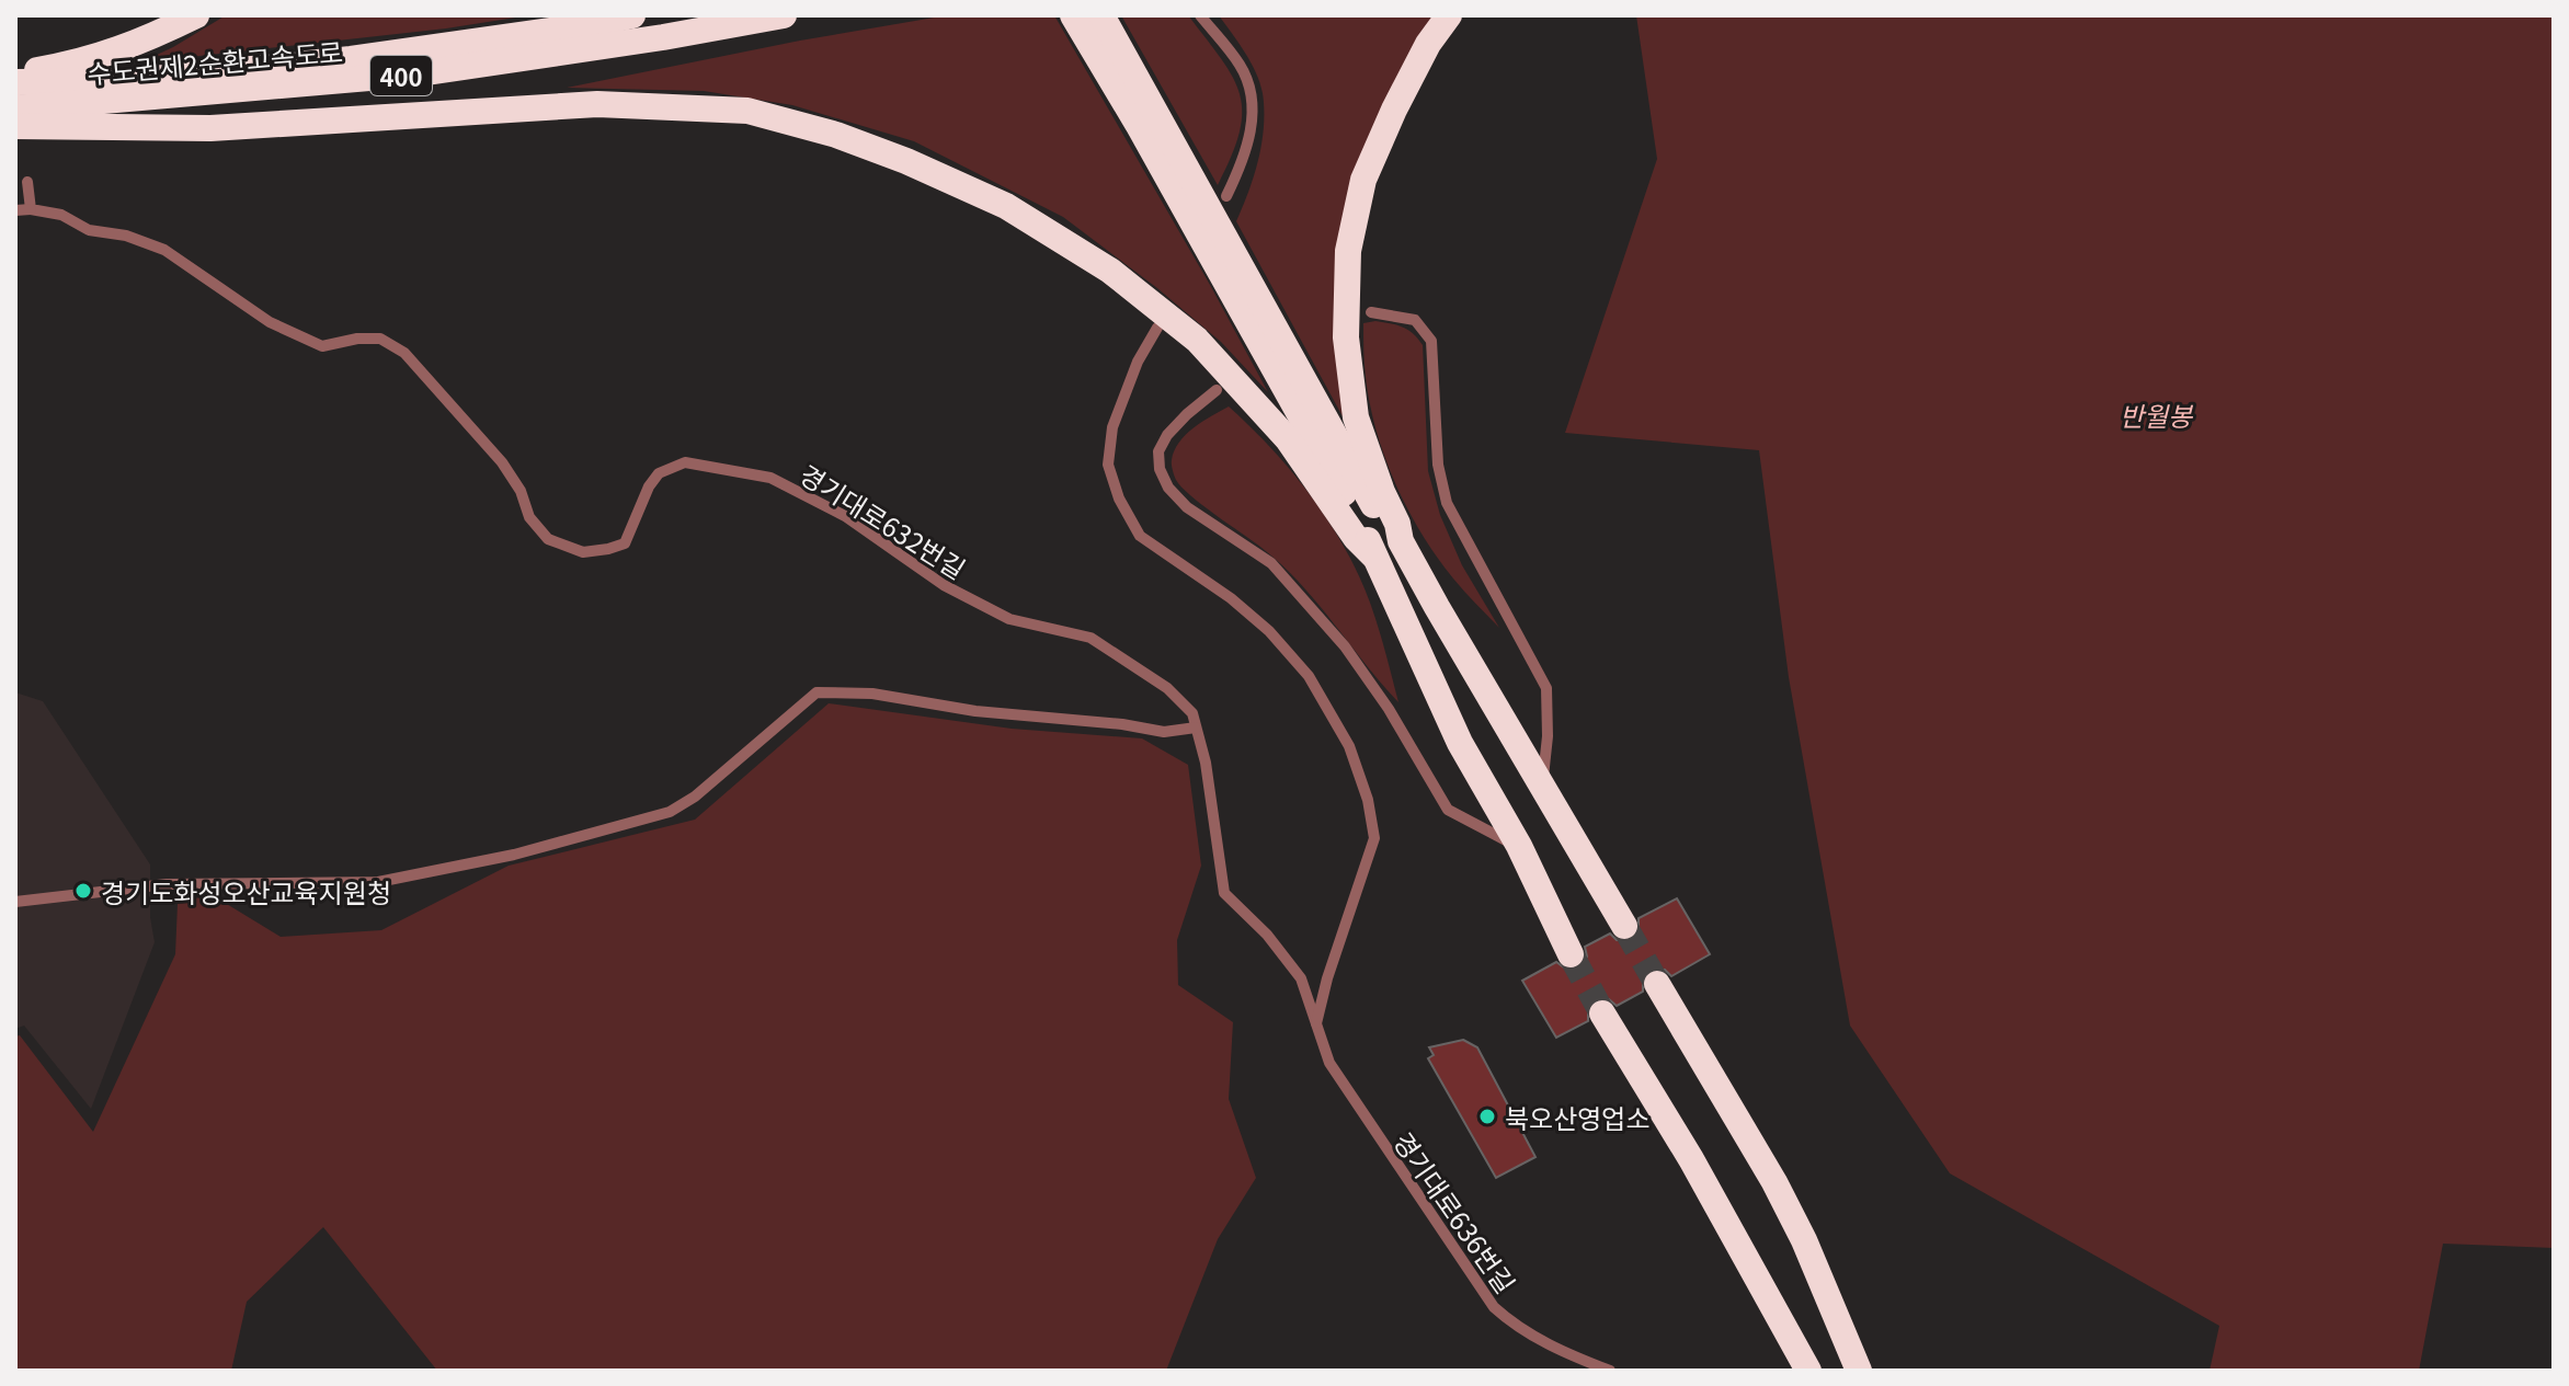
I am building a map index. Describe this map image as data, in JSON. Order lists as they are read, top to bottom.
{
  "streets": {
    "highway": ["수도권제2순환고속도로", "400"],
    "lane": ["경기대로632번길", "경기대로636번길"]
  },
  "crossings": [
    ["경기대로632번길", "경기대로636번길"]
  ],
  "parks": ["반월봉"],
  "places": ["경기도화성오산교육지원청", "북오산영업소"]
}
